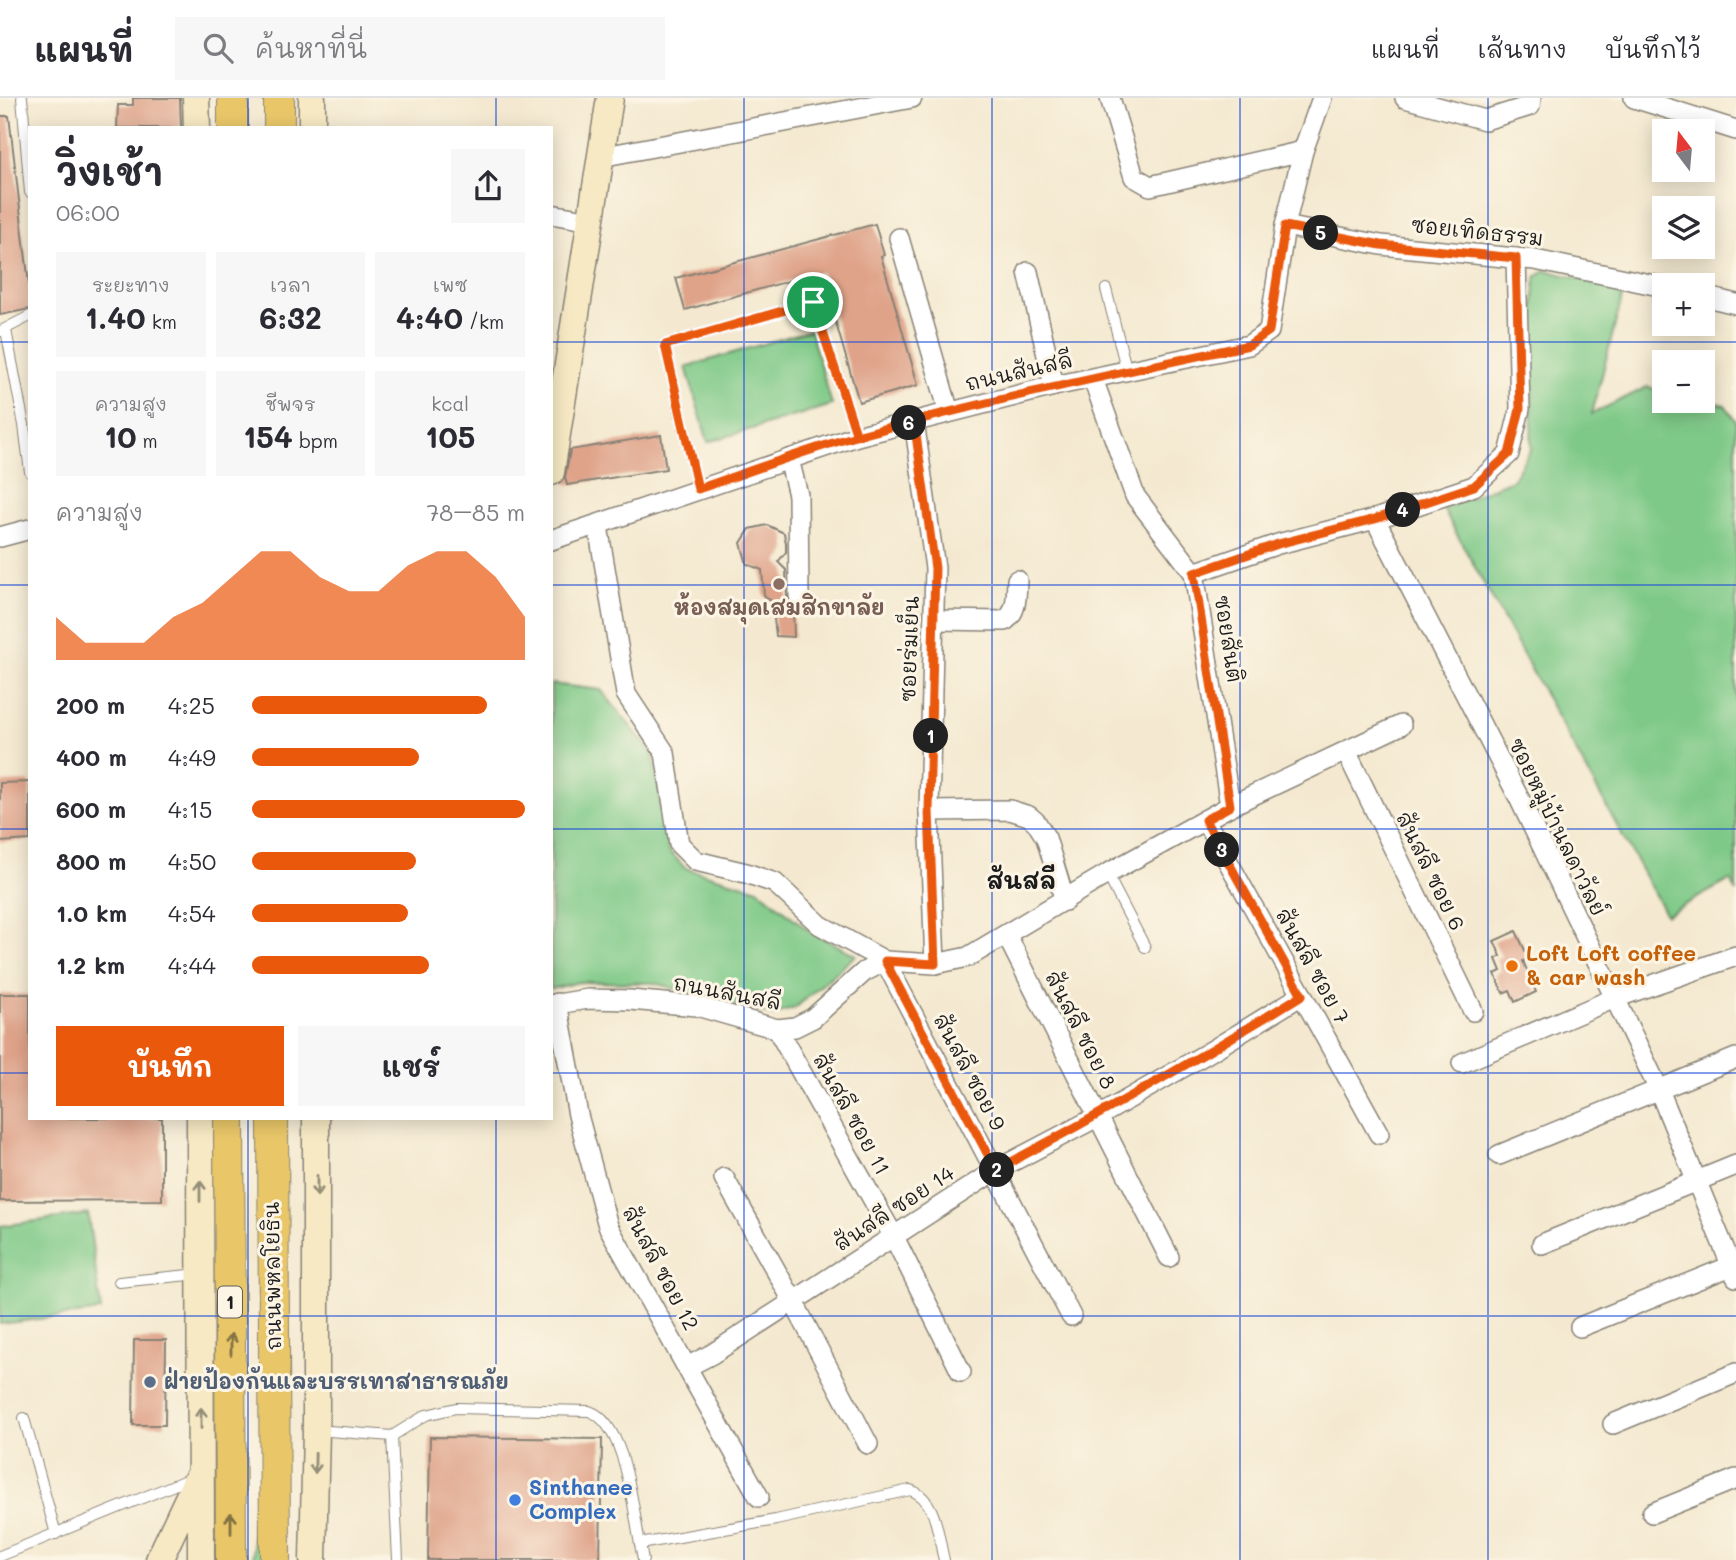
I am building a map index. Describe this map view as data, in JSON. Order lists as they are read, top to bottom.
{
  "streets": {
    "main road": ["ถนนพหลโยธิน", "1"],
    "street": [
      "ซอยเทิดธรรม",
      "ถนนสันสลี",
      "ซอยสันติ",
      "ซอยร่มเย็น",
      "ซอยหมู่บ้านลดาวัลย์",
      "สันสลี ซอย 6",
      "สันสลี ซอย 7",
      "สันสลี ซอย 8",
      "สันสลี ซอย 9",
      "สันสลี ซอย 11",
      "สันสลี ซอย 14",
      "สันสลี ซอย 12"
    ]
  },
  "crossings": [
    ["ซอยเทิดธรรม", "ถนนสันสลี"],
    ["ถนนสันสลี", "ซอยสันติ"],
    ["ถนนสันสลี", "ซอยร่มเย็น"],
    ["ถนนสันสลี", "สันสลี ซอย 9"],
    ["ถนนสันสลี", "สันสลี ซอย 11"],
    ["ถนนสันสลี", "สันสลี ซอย 12"],
    ["สันสลี ซอย 7", "สันสลี ซอย 14"],
    ["สันสลี ซอย 8", "สันสลี ซอย 14"],
    ["สันสลี ซอย 9", "สันสลี ซอย 14"],
    ["สันสลี ซอย 11", "สันสลี ซอย 14"],
    ["สันสลี ซอย 14", "สันสลี ซอย 12"]
  ],
  "districts": ["สันสลี"],
  "places": [
    "ห้องสมุดเสมสิกขาลัย",
    "Loft Loft coffee & car wash",
    "ฝ่ายป้องกันและบรรเทาสาธารณภัย",
    "Sinthanee Complex"
  ],
  "north": "top",
  "page": {
    "header": "แผนที่",
    "search": "ค้นหาที่นี่",
    "nav": ["แผนที่", "เส้นทาง", "บันทึกไว้"],
    "map_buttons": ["+", "−"],
    "heading": ["วิ่งเช้า", "06:00"],
    "pins": [
      "5",
      "6",
      "4",
      "1",
      "3",
      "2"
    ],
    "stats": [
      ["ระยะทาง", "1.40 km"],
      ["เวลา", "6:32"],
      ["เพซ", "4:40 /km"],
      ["ความสูง", "10 m"],
      ["ชีพจร", "154 bpm"],
      ["kcal", "105"]
    ],
    "chart": ["ความสูง", "78–85 m"],
    "list": [
      {
        "name": "200 m",
        "note": "4:25"
      },
      {
        "name": "400 m",
        "note": "4:49"
      },
      {
        "name": "600 m",
        "note": "4:15"
      },
      {
        "name": "800 m",
        "note": "4:50"
      },
      {
        "name": "1.0 km",
        "note": "4:54"
      },
      {
        "name": "1.2 km",
        "note": "4:44"
      }
    ],
    "buttons": ["บันทึก", "แชร์"]
  }
}
